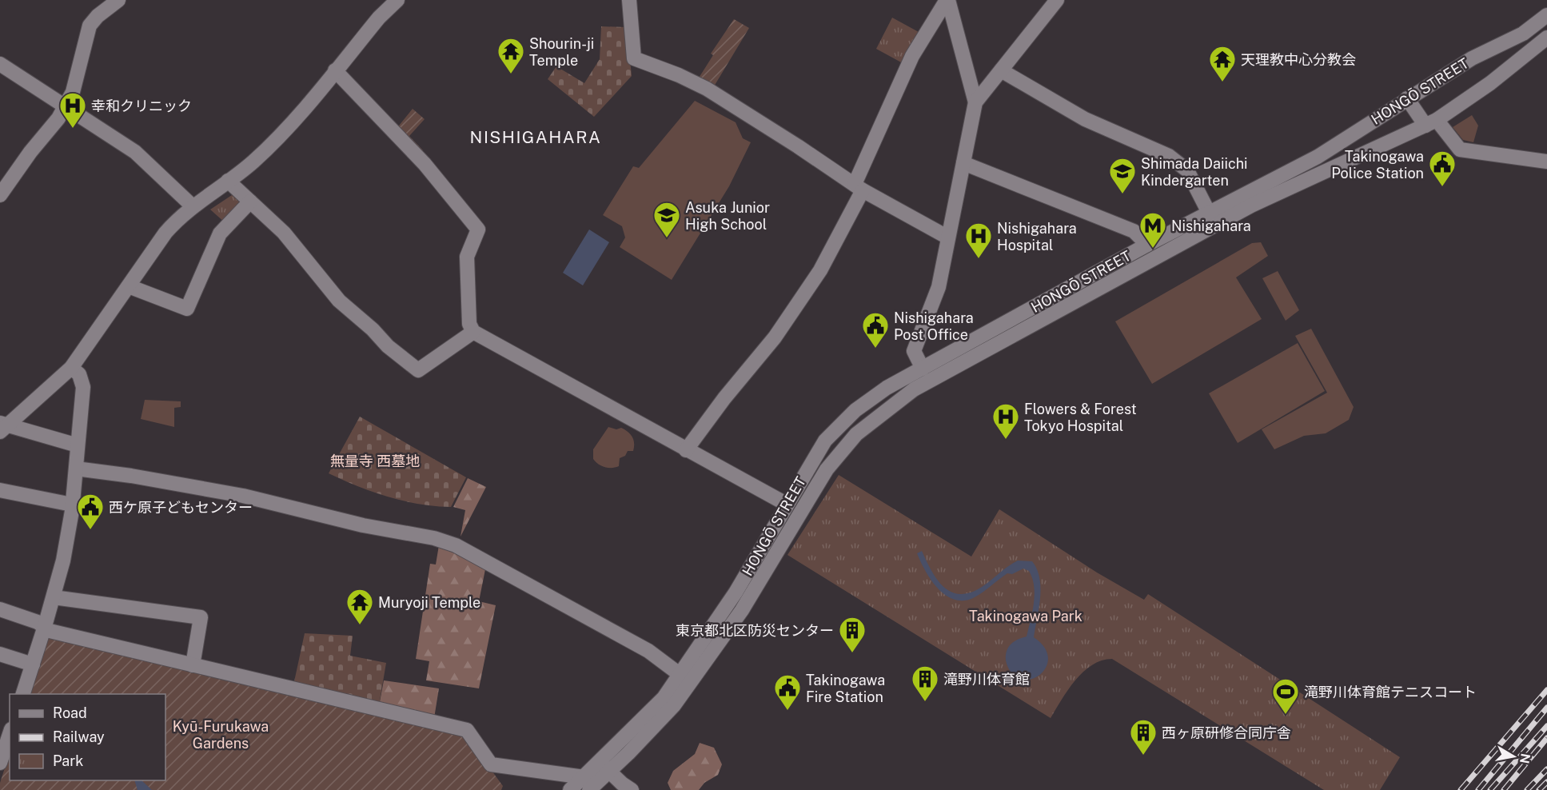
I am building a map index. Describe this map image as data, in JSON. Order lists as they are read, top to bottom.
{
  "streets": {
    "street": ["HONGŌ STREET"]
  },
  "districts": ["NISHIGAHARA"],
  "parks": ["無量寺 西墓地", "Takinogawa Park", "Kyū-Furukawa Gardens"],
  "places": {
    "temple": ["Shourin-ji Temple", "天理教中心分教会", "Muryoji Temple"],
    "hospital": ["幸和クリニック", "Nishigahara Hospital", "Flowers & Forest Tokyo Hospital"],
    "public building": [
      "Takinogawa Police Station",
      "Nishigahara Post Office",
      "西ケ原子どもセンター",
      "Takinogawa Fire Station"
    ],
    "school or university": ["Shimada Daiichi Kindergarten", "Asuka Junior High School"],
    "metro station": ["Nishigahara"],
    "building": ["東京都北区防災センター", "滝野川体育館", "西ヶ原研修合同庁舎"],
    "sports": ["滝野川体育館テニスコート"]
  },
  "legend": ["Road", "Railway", "Park"],
  "north": "right"
}
